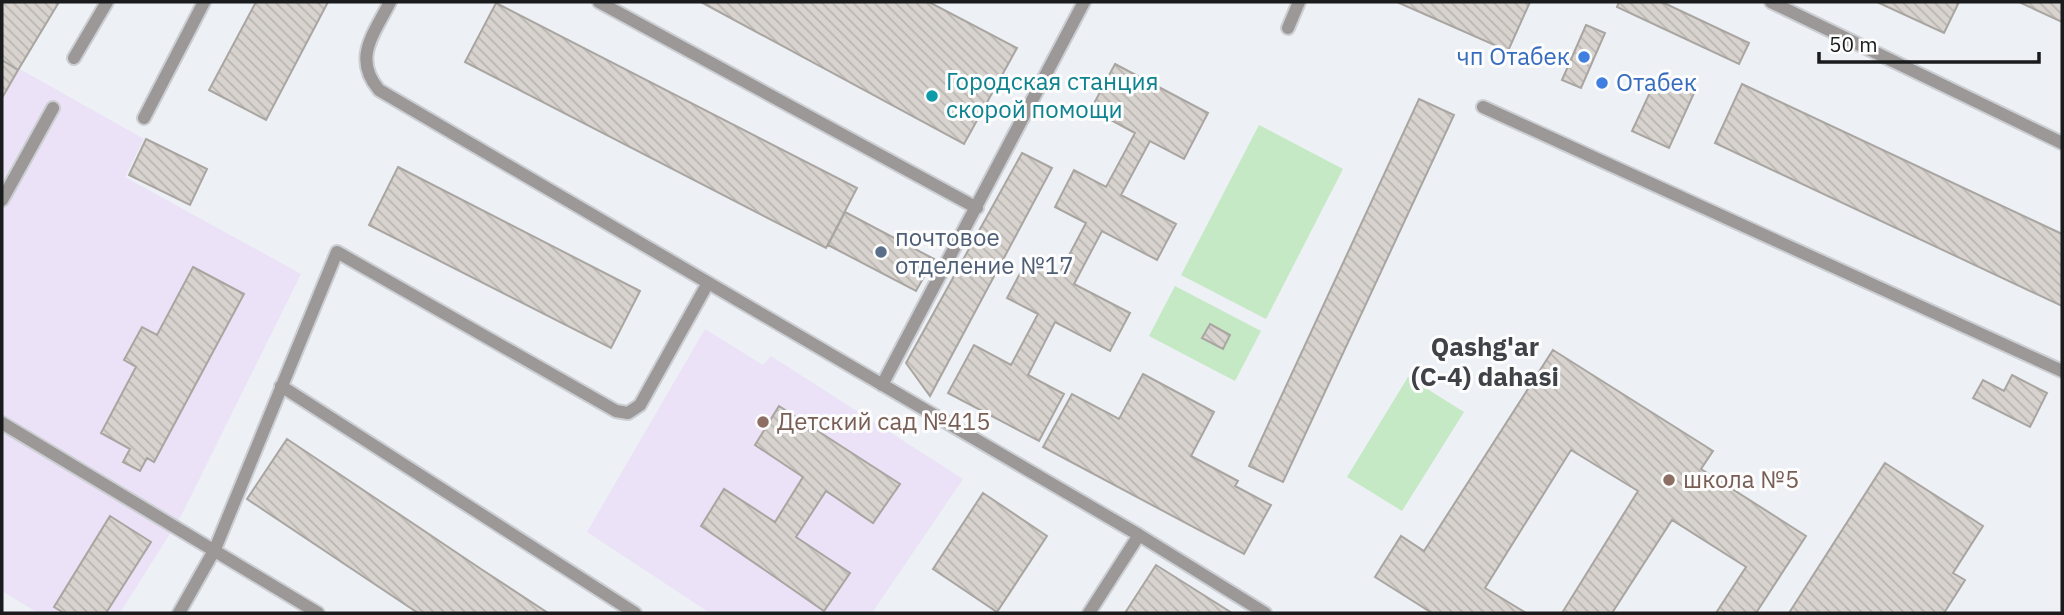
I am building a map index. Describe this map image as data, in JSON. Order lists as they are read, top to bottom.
{
  "districts": ["Qashg'ar (C-4) dahasi"],
  "places": [
    "чп Отабек",
    "Отабек",
    "Городская станция скорой помощи",
    "почтовое отделение №17",
    "Детский сад №415",
    "школа №5"
  ],
  "scale_bar": "50 m"
}
